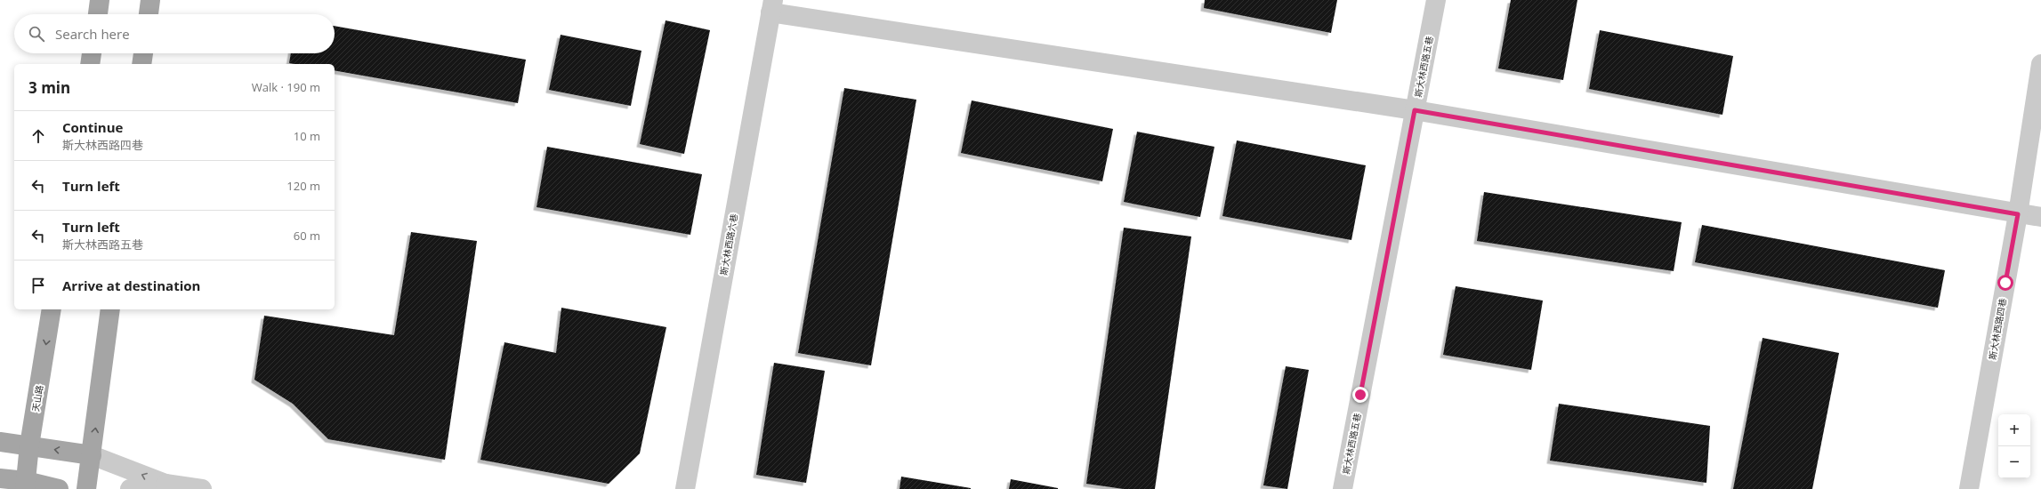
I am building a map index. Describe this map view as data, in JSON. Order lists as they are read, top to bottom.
{
  "streets": {
    "main road": ["天山路"],
    "street": ["斯大林西路五巷", "斯大林西路六巷", "斯大林西路四巷"]
  },
  "page": {
    "search": "Search here",
    "heading": ["3 min", "Walk · 190 m"],
    "list": [
      ["Continue", "斯大林西路四巷", "10 m"],
      ["Turn left", "120 m"],
      ["Turn left", "斯大林西路五巷", "60 m"],
      "Arrive at destination"
    ],
    "map_buttons": ["+", "−"]
  }
}
